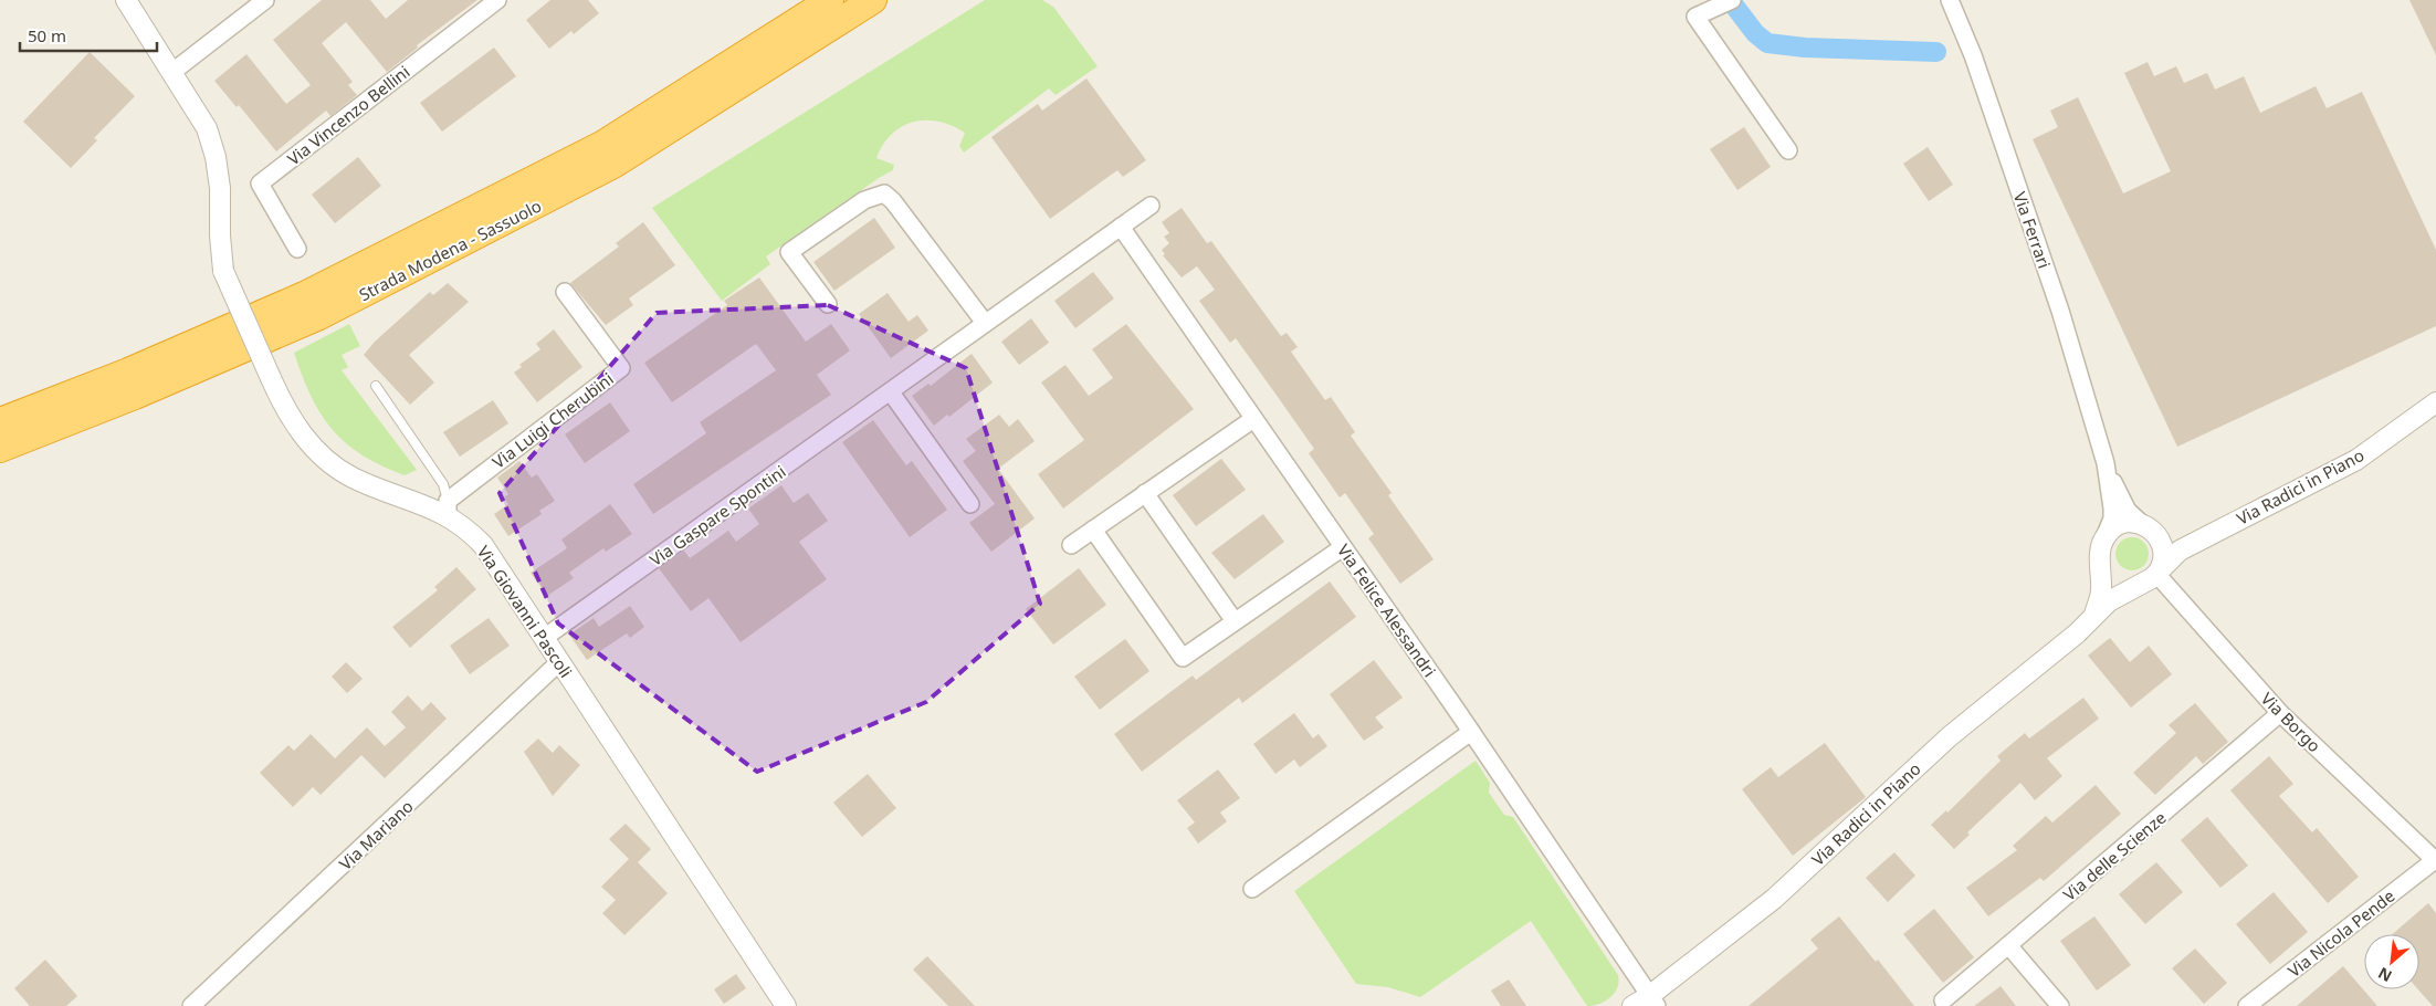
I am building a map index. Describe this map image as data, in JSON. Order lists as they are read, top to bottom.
{
  "streets": {
    "highway": ["Strada Modena - Sassuolo"],
    "street": [
      "Via Vincenzo Bellini",
      "Via Ferrari",
      "Via Luigi Cherubini",
      "Via Radici in Piano",
      "Via Gaspare Spontini",
      "Via Felice Alessandri",
      "Via Giovanni Pascoli",
      "Via Borgo",
      "Via Mariano",
      "Via delle Scienze",
      "Via Nicola Pende"
    ]
  },
  "crossings": [
    ["Via Ferrari", "Via Radici in Piano"],
    ["Via Ferrari", "Via Borgo"],
    ["Via Luigi Cherubini", "Via Giovanni Pascoli"],
    ["Via Radici in Piano", "Via Felice Alessandri"],
    ["Via Radici in Piano", "Via Borgo"],
    ["Via Gaspare Spontini", "Via Felice Alessandri"],
    ["Via Gaspare Spontini", "Via Giovanni Pascoli"],
    ["Via Giovanni Pascoli", "Via Mariano"],
    ["Via Borgo", "Via delle Scienze"],
    ["Via Borgo", "Via Nicola Pende"]
  ],
  "scale_bar": "50 m",
  "north": "bottom left"
}
